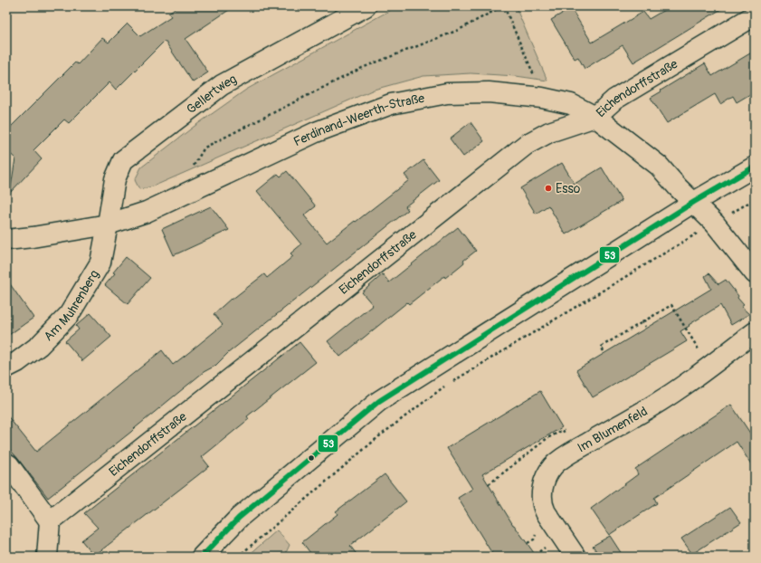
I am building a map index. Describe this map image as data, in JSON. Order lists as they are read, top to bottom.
{
  "streets": {
    "street": [
      "Eichendorffstraße",
      "Gellertweg",
      "Ferdinand-Weerth-Straße",
      "Am Muhrenberg",
      "Im Blumenfeld"
    ]
  },
  "crossings": [
    ["Eichendorffstraße", "Ferdinand-Weerth-Straße"],
    ["Gellertweg", "Ferdinand-Weerth-Straße"],
    ["Gellertweg", "Am Muhrenberg"],
    ["Ferdinand-Weerth-Straße", "Am Muhrenberg"]
  ],
  "places": ["Esso"],
  "lines": ["transit line 53"]
}
